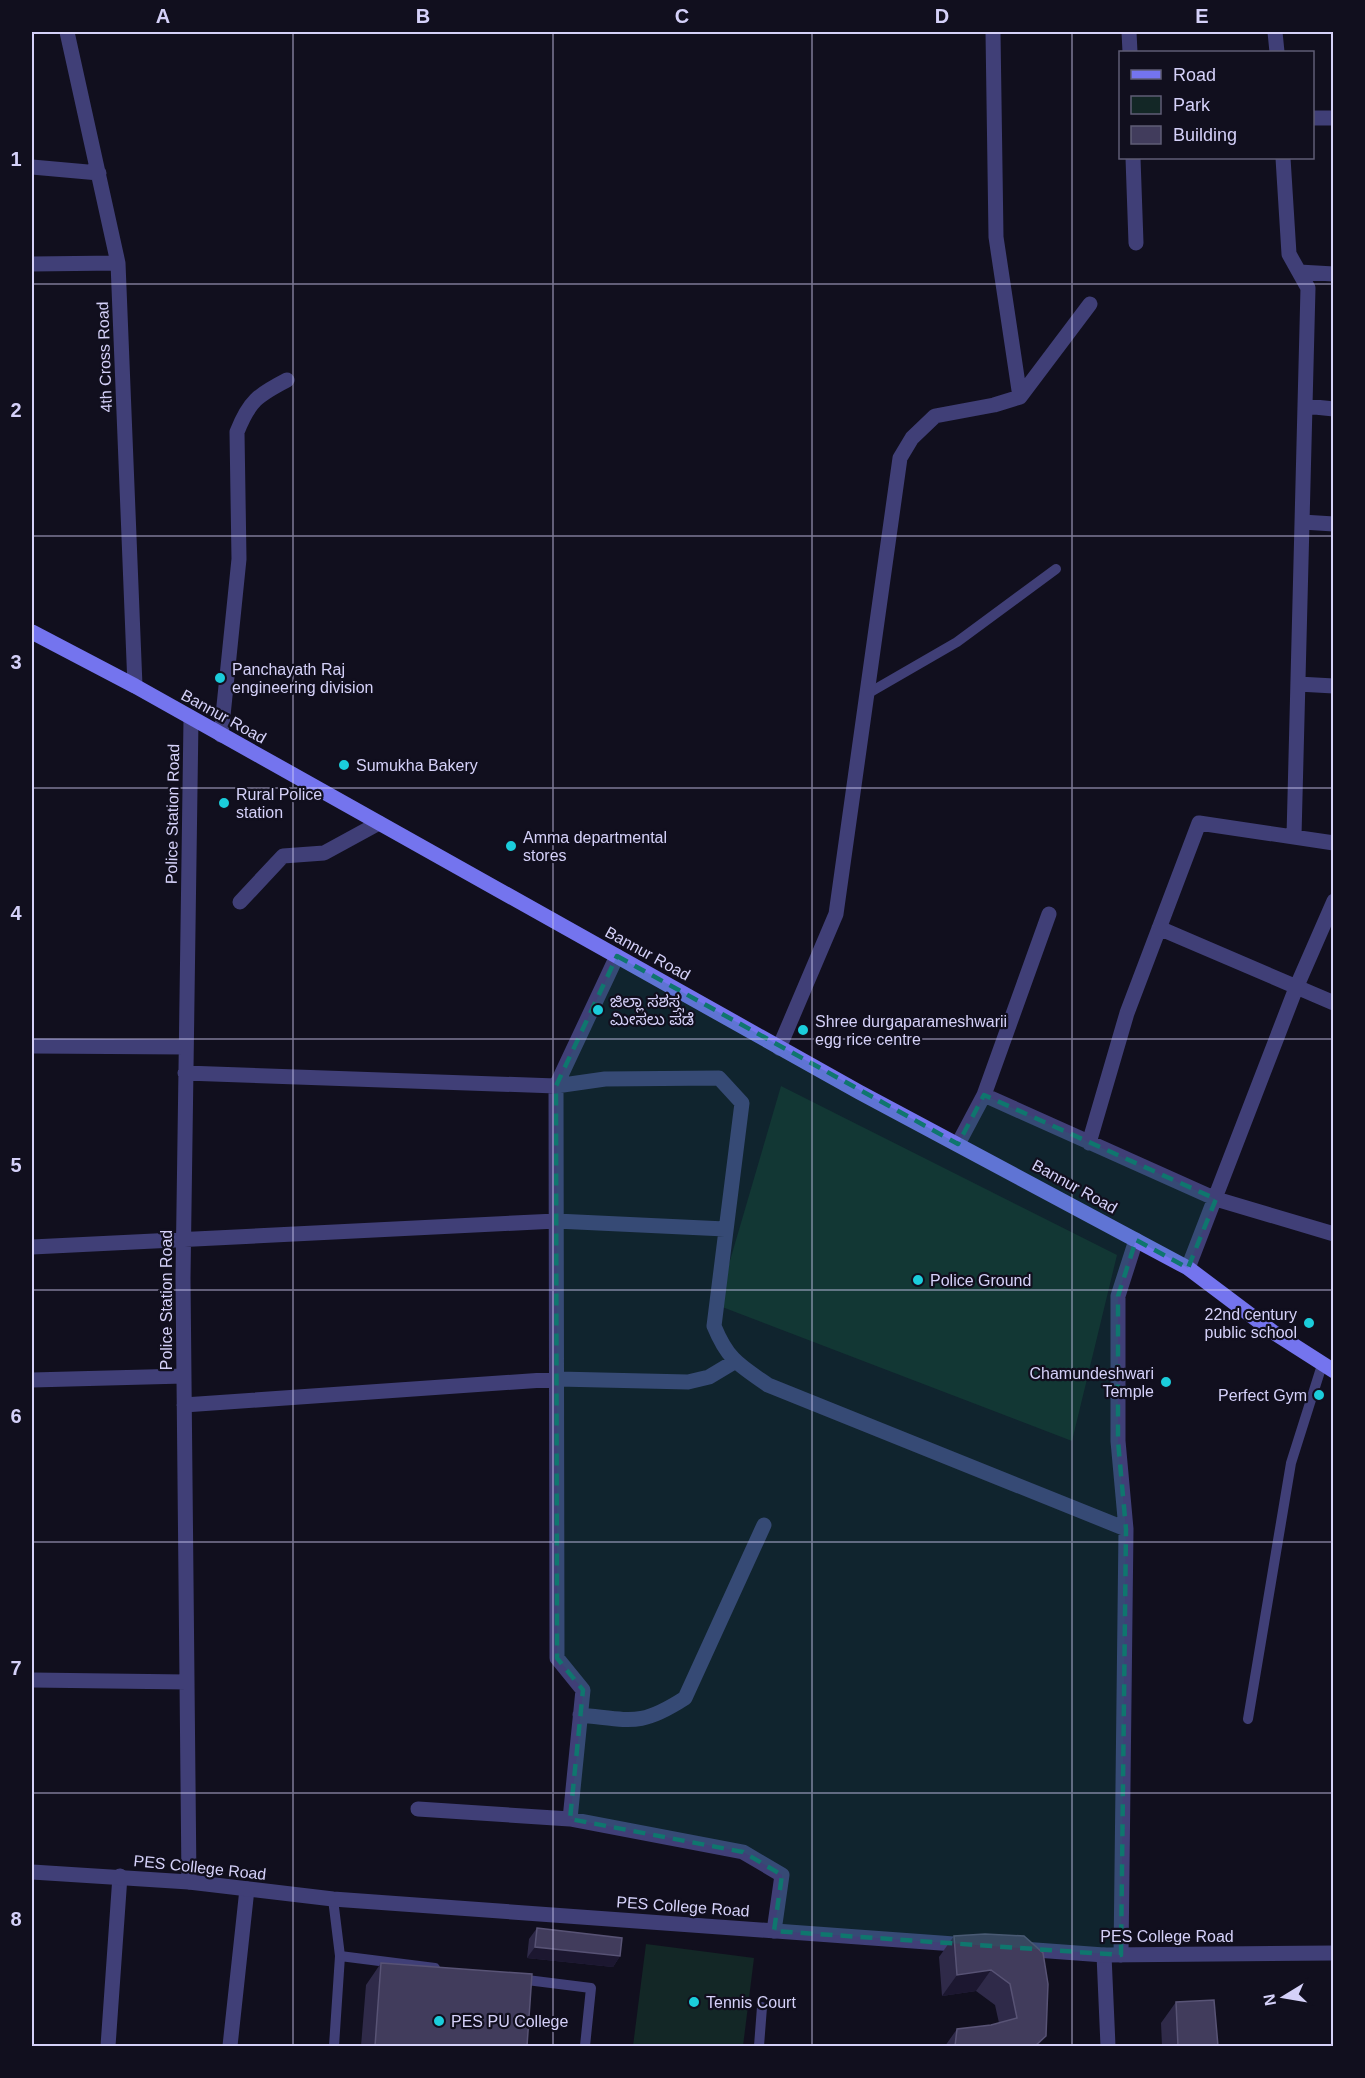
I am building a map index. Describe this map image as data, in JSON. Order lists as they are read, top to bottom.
{
  "streets": {
    "main road": ["Bannur Road"],
    "street": ["4th Cross Road", "Police Station Road", "PES College Road"]
  },
  "crossings": [
    ["4th Cross Road", "Bannur Road"],
    ["Bannur Road", "Police Station Road"],
    ["Police Station Road", "PES College Road"]
  ],
  "places": [
    "Panchayath Raj engineering division",
    "Sumukha Bakery",
    "Rural Police station",
    "Amma departmental stores",
    "ಜಿಲ್ಲಾ ಸಶಸ್ತ್ರ ಮೀಸಲು ಪಡೆ",
    "Shree durgaparameshwarii egg rice centre",
    "Police Ground",
    "22nd century public school",
    "Chamundeshwari Temple",
    "Perfect Gym",
    "Tennis Court",
    "PES PU College"
  ],
  "legend": ["Road", "Park", "Building"],
  "north": "left",
  "grid": {
    "columns": [
      "A",
      "B",
      "C",
      "D",
      "E"
    ],
    "rows": [
      "1",
      "2",
      "3",
      "4",
      "5",
      "6",
      "7",
      "8"
    ]
  }
}
